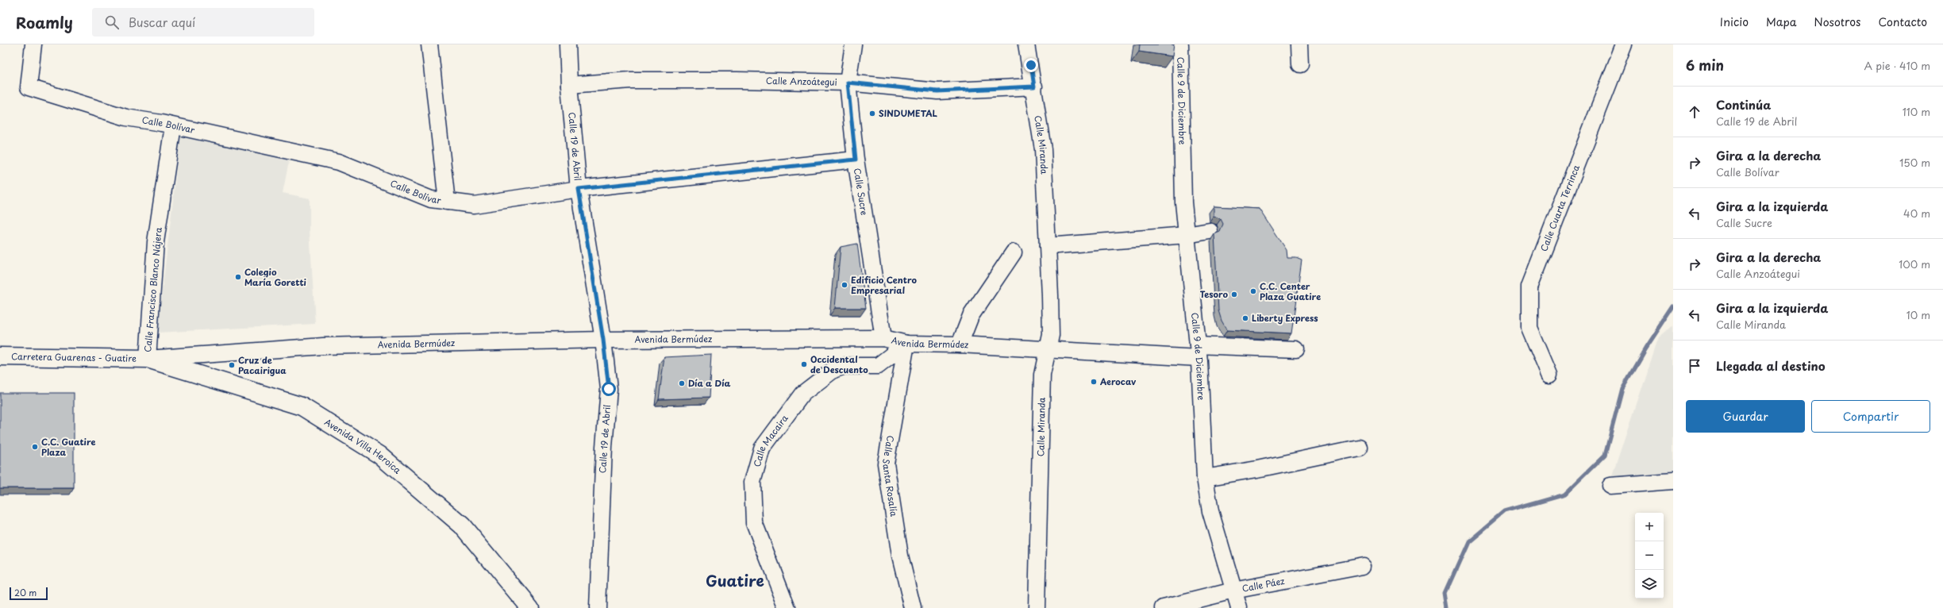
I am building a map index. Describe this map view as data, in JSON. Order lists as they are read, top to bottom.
{
  "streets": {
    "main road": ["Carretera Guarenas - Guatire", "Avenida Villa Heroica"],
    "street": [
      "Calle Anzoátegui",
      "Calle 9 de Diciembre",
      "Calle Bolívar",
      "Calle Miranda",
      "Calle 19 de Abril",
      "Calle Sucre",
      "Calle Cuarta Terrinca",
      "Calle Francisco Blanco Nájera",
      "Avenida Bermúdez",
      "Calle Macaira",
      "Calle Santa Rosalía",
      "Calle Páez"
    ]
  },
  "crossings": [
    ["Calle Anzoátegui", "Calle Miranda"],
    ["Calle Anzoátegui", "Calle 19 de Abril"],
    ["Calle Anzoátegui", "Calle Sucre"],
    ["Calle 9 de Diciembre", "Avenida Bermúdez"],
    ["Calle 9 de Diciembre", "Calle Páez"],
    ["Calle Bolívar", "Calle 19 de Abril"],
    ["Calle Bolívar", "Calle Sucre"],
    ["Calle Bolívar", "Calle Francisco Blanco Nájera"],
    ["Calle Miranda", "Avenida Bermúdez"],
    ["Calle 19 de Abril", "Avenida Bermúdez"],
    ["Calle Sucre", "Avenida Bermúdez"],
    ["Calle Francisco Blanco Nájera", "Avenida Bermúdez"],
    ["Calle Francisco Blanco Nájera", "Carretera Guarenas - Guatire"],
    ["Calle Francisco Blanco Nájera", "Avenida Villa Heroica"],
    ["Avenida Bermúdez", "Carretera Guarenas - Guatire"],
    ["Avenida Bermúdez", "Calle Macaira"],
    ["Avenida Bermúdez", "Avenida Villa Heroica"],
    ["Avenida Bermúdez", "Calle Santa Rosalía"],
    ["Carretera Guarenas - Guatire", "Avenida Villa Heroica"],
    ["Calle Macaira", "Calle Santa Rosalía"]
  ],
  "districts": ["Guatire"],
  "places": [
    "SINDUMETAL",
    "Colegio María Goretti",
    "Edificio Centro Empresarial",
    "C.C. Center Plaza Guatire",
    "Tesoro",
    "Liberty Express",
    "Occidental de Descuento",
    "Cruz de Pacairigua",
    "Aerocav",
    "Día a Día",
    "C.C. Guatire Plaza"
  ],
  "scale_bar": "20 m",
  "page": {
    "header": "Roamly",
    "search": "Buscar aquí",
    "nav": [
      "Inicio",
      "Mapa",
      "Nosotros",
      "Contacto"
    ],
    "heading": ["6 min", "A pie · 410 m"],
    "list": [
      ["Continúa", "Calle 19 de Abril", "110 m"],
      ["Gira a la derecha", "Calle Bolívar", "150 m"],
      ["Gira a la izquierda", "Calle Sucre", "40 m"],
      ["Gira a la derecha", "Calle Anzoátegui", "100 m"],
      ["Gira a la izquierda", "Calle Miranda", "10 m"],
      "Llegada al destino"
    ],
    "buttons": ["Guardar", "Compartir"],
    "map_buttons": ["+", "−"],
    "scale": "20 m"
  }
}
